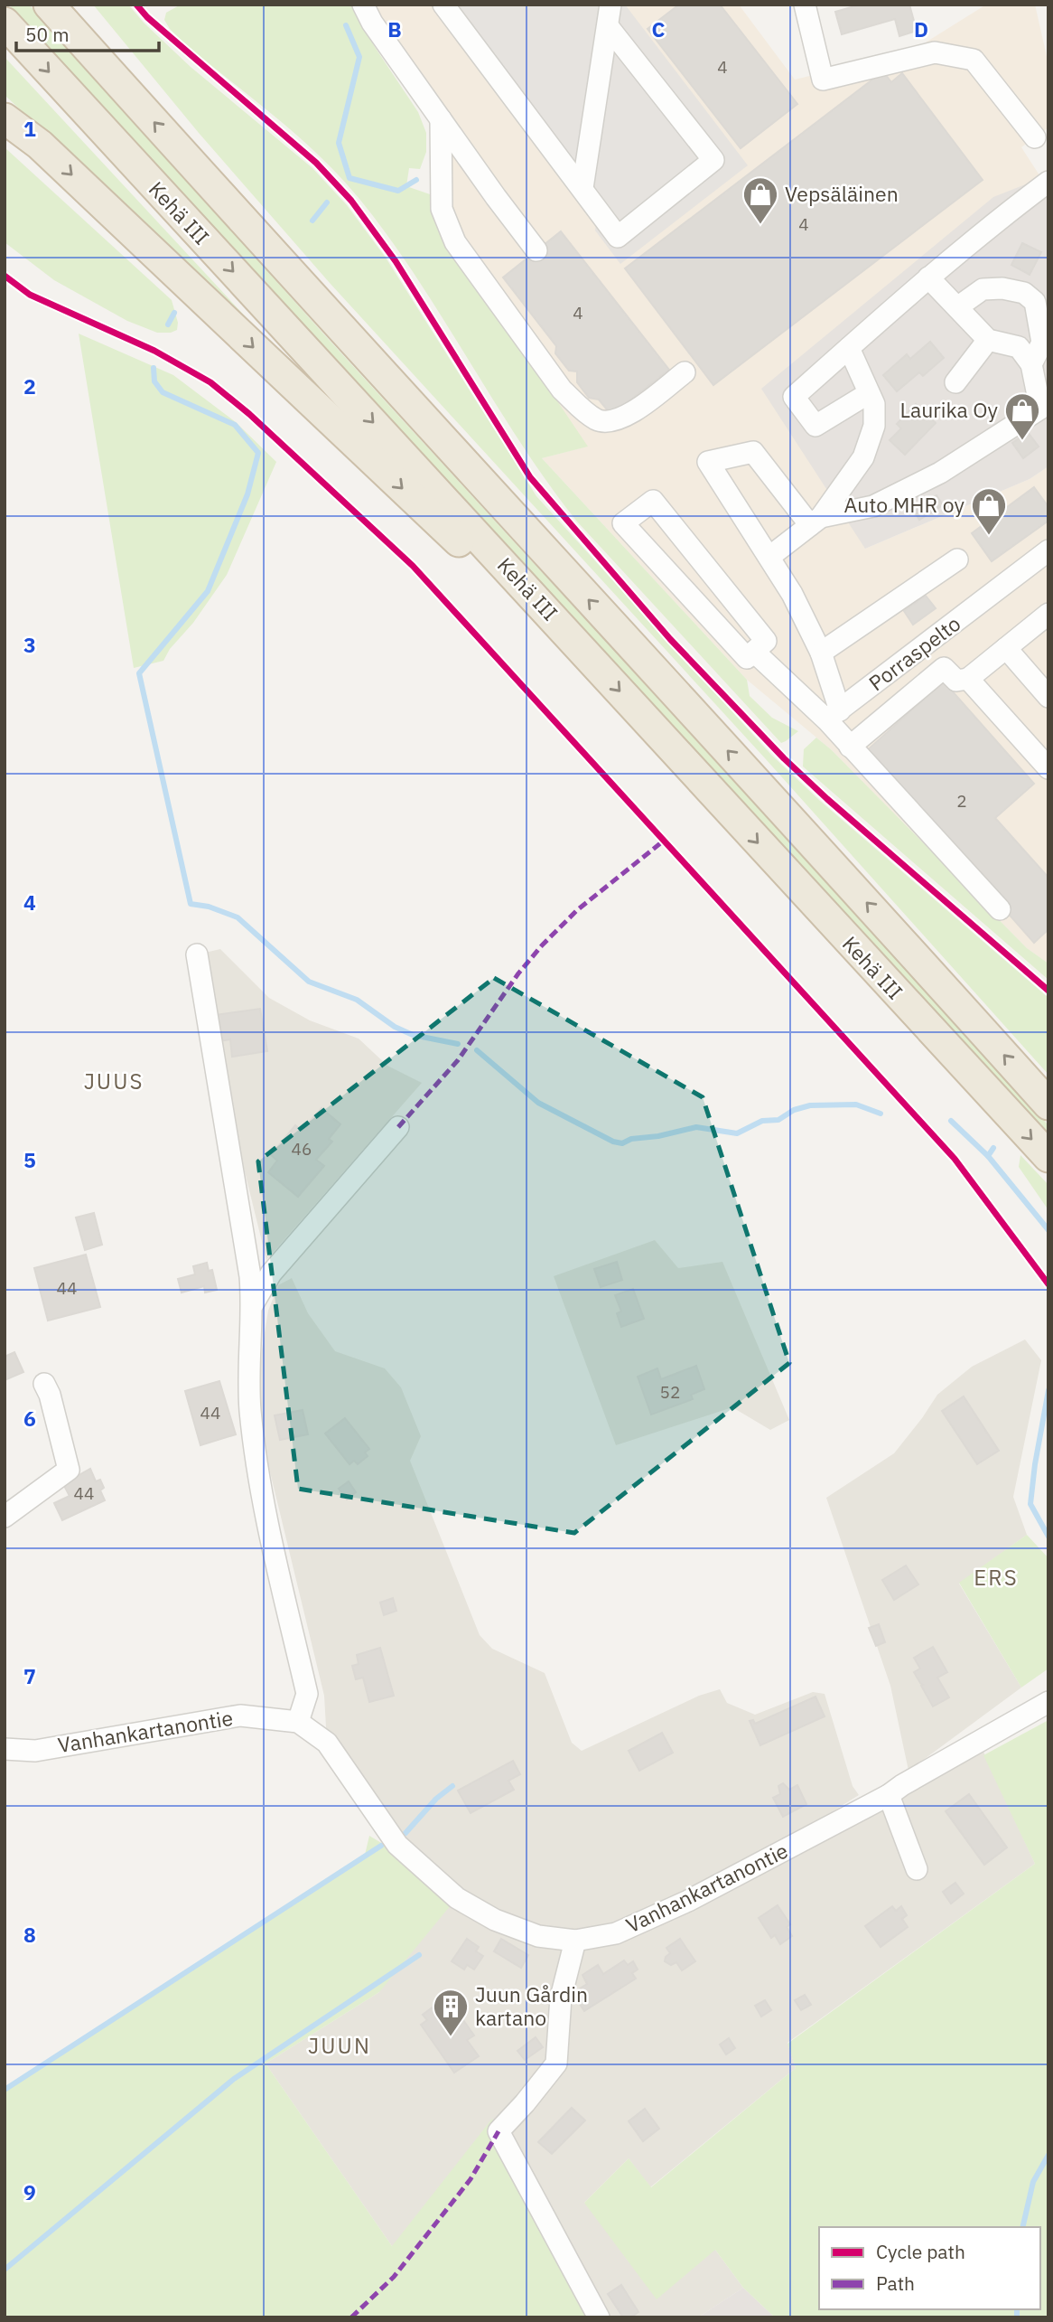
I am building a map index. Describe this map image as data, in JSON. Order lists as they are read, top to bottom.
{
  "streets": {
    "highway": ["Kehä III"],
    "street": ["Porraspelto", "Vanhankartanontie"]
  },
  "districts": ["JUUS", "ERS", "JUUN"],
  "places": {
    "shop": ["Vepsäläinen", "Laurika Oy", "Auto MHR oy"],
    "building": ["Juun Gårdin kartano"]
  },
  "house_numbers": [
    "4",
    "4",
    "4",
    "2",
    "46",
    "44",
    "52",
    "44",
    "44"
  ],
  "legend": ["Cycle path", "Path"],
  "scale_bar": "50 m",
  "grid": {
    "columns": ["B", "C", "D"],
    "rows": [
      "1",
      "2",
      "3",
      "4",
      "5",
      "6",
      "7",
      "8",
      "9"
    ]
  }
}
